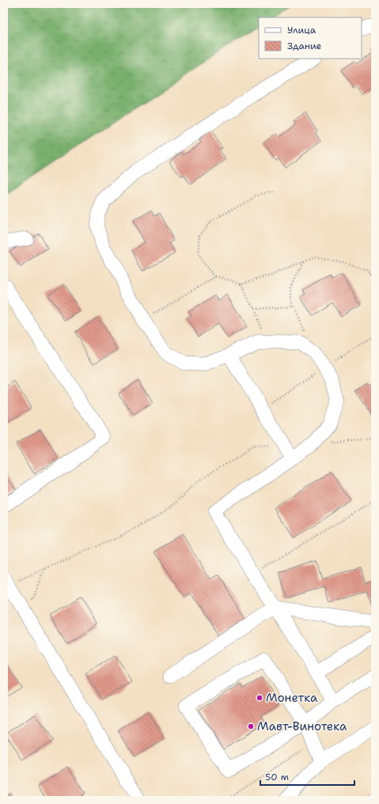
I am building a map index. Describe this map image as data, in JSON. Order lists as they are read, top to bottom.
{
  "places": ["Монетка", "Мавт-Винотека"],
  "legend": ["Улица", "Здание"],
  "scale_bar": "50 m"
}
